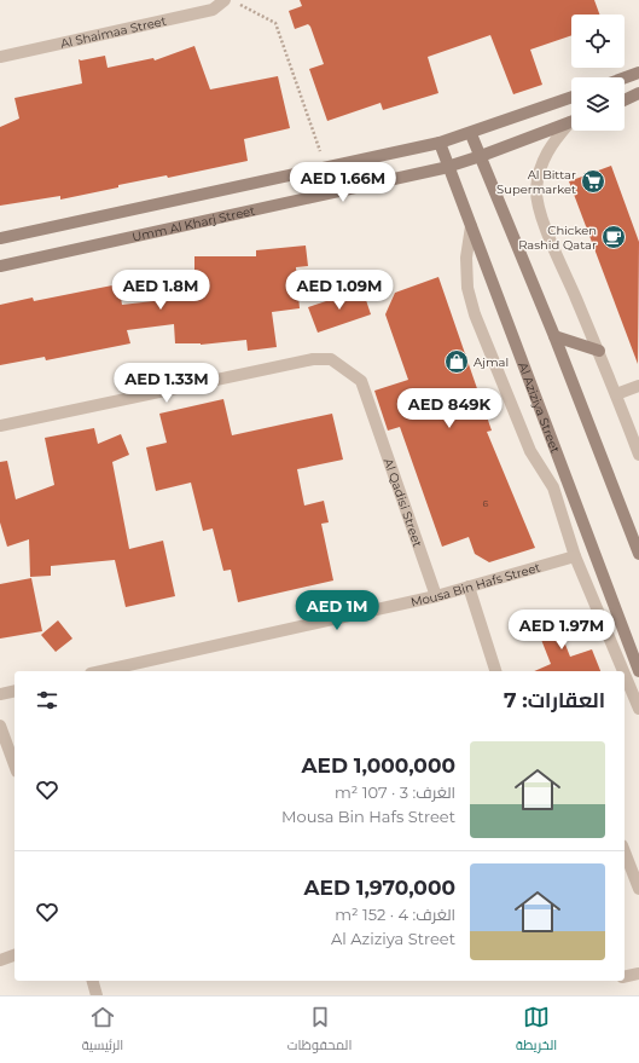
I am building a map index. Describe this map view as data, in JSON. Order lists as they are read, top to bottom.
{
  "streets": {
    "street": [
      "Al Shaimaa Street",
      "Umm Al Kharj Street",
      "Al Aziziya Street",
      "Al Qadisi Street",
      "Mousa Bin Hafs Street"
    ]
  },
  "crossings": [
    ["Umm Al Kharj Street", "Al Aziziya Street"],
    ["Al Qadisi Street", "Mousa Bin Hafs Street"]
  ],
  "places": {
    "supermarket": ["Al Bittar Supermarket"],
    "cafe": ["Chicken Rashid Qatar"],
    "shop": ["Ajmal"]
  },
  "house_numbers": ["6"],
  "page": {
    "price": [
      "AED 1.66M",
      "AED 1.8M",
      "AED 1.09M",
      "AED 1.33M",
      "AED 849K",
      "AED 1M",
      "AED 1.97M"
    ],
    "heading": "العقارات: 7",
    "list": [
      {
        "name": "AED 1,000,000",
        "note": "الغرف: 3 · 107 m² · Mousa Bin Hafs Street"
      },
      {
        "name": "AED 1,970,000",
        "note": "الغرف: 4 · 152 m² · Al Aziziya Street"
      }
    ],
    "tabs": ["الخريطة", "المحفوظات", "الرئيسية"]
  }
}
